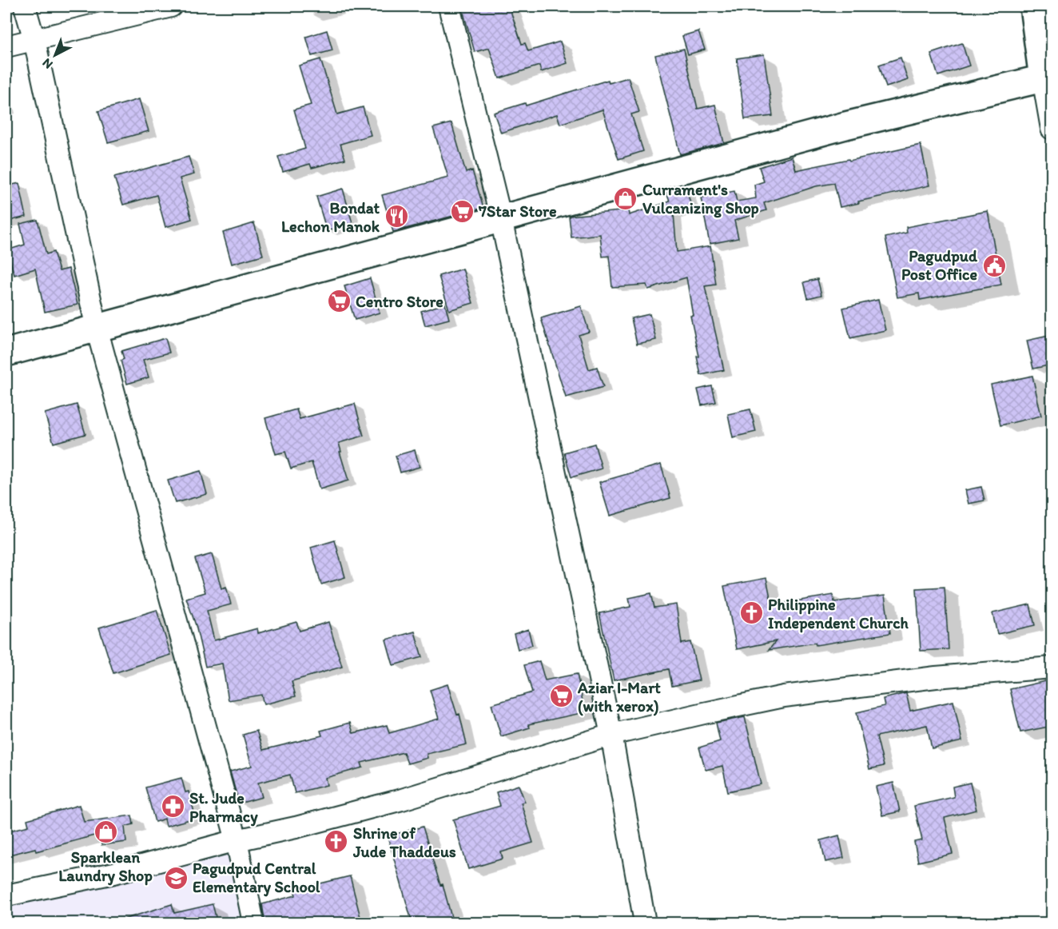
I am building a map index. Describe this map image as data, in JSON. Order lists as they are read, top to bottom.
{
  "places": {
    "shop": ["Currament's Vulcanizing Shop", "Sparklean Laundry Shop"],
    "supermarket": ["7Star Store", "Centro Store", "Aziar I-Mart (with xerox)"],
    "restaurant": ["Bondat Lechon Manok"],
    "public building": ["Pagudpud Post Office"],
    "church": ["Philippine Independent Church", "Shrine of Jude Thaddeus"],
    "pharmacy": ["St. Jude Pharmacy"],
    "school or university": ["Pagudpud Central Elementary School"]
  },
  "north": "bottom left"
}
